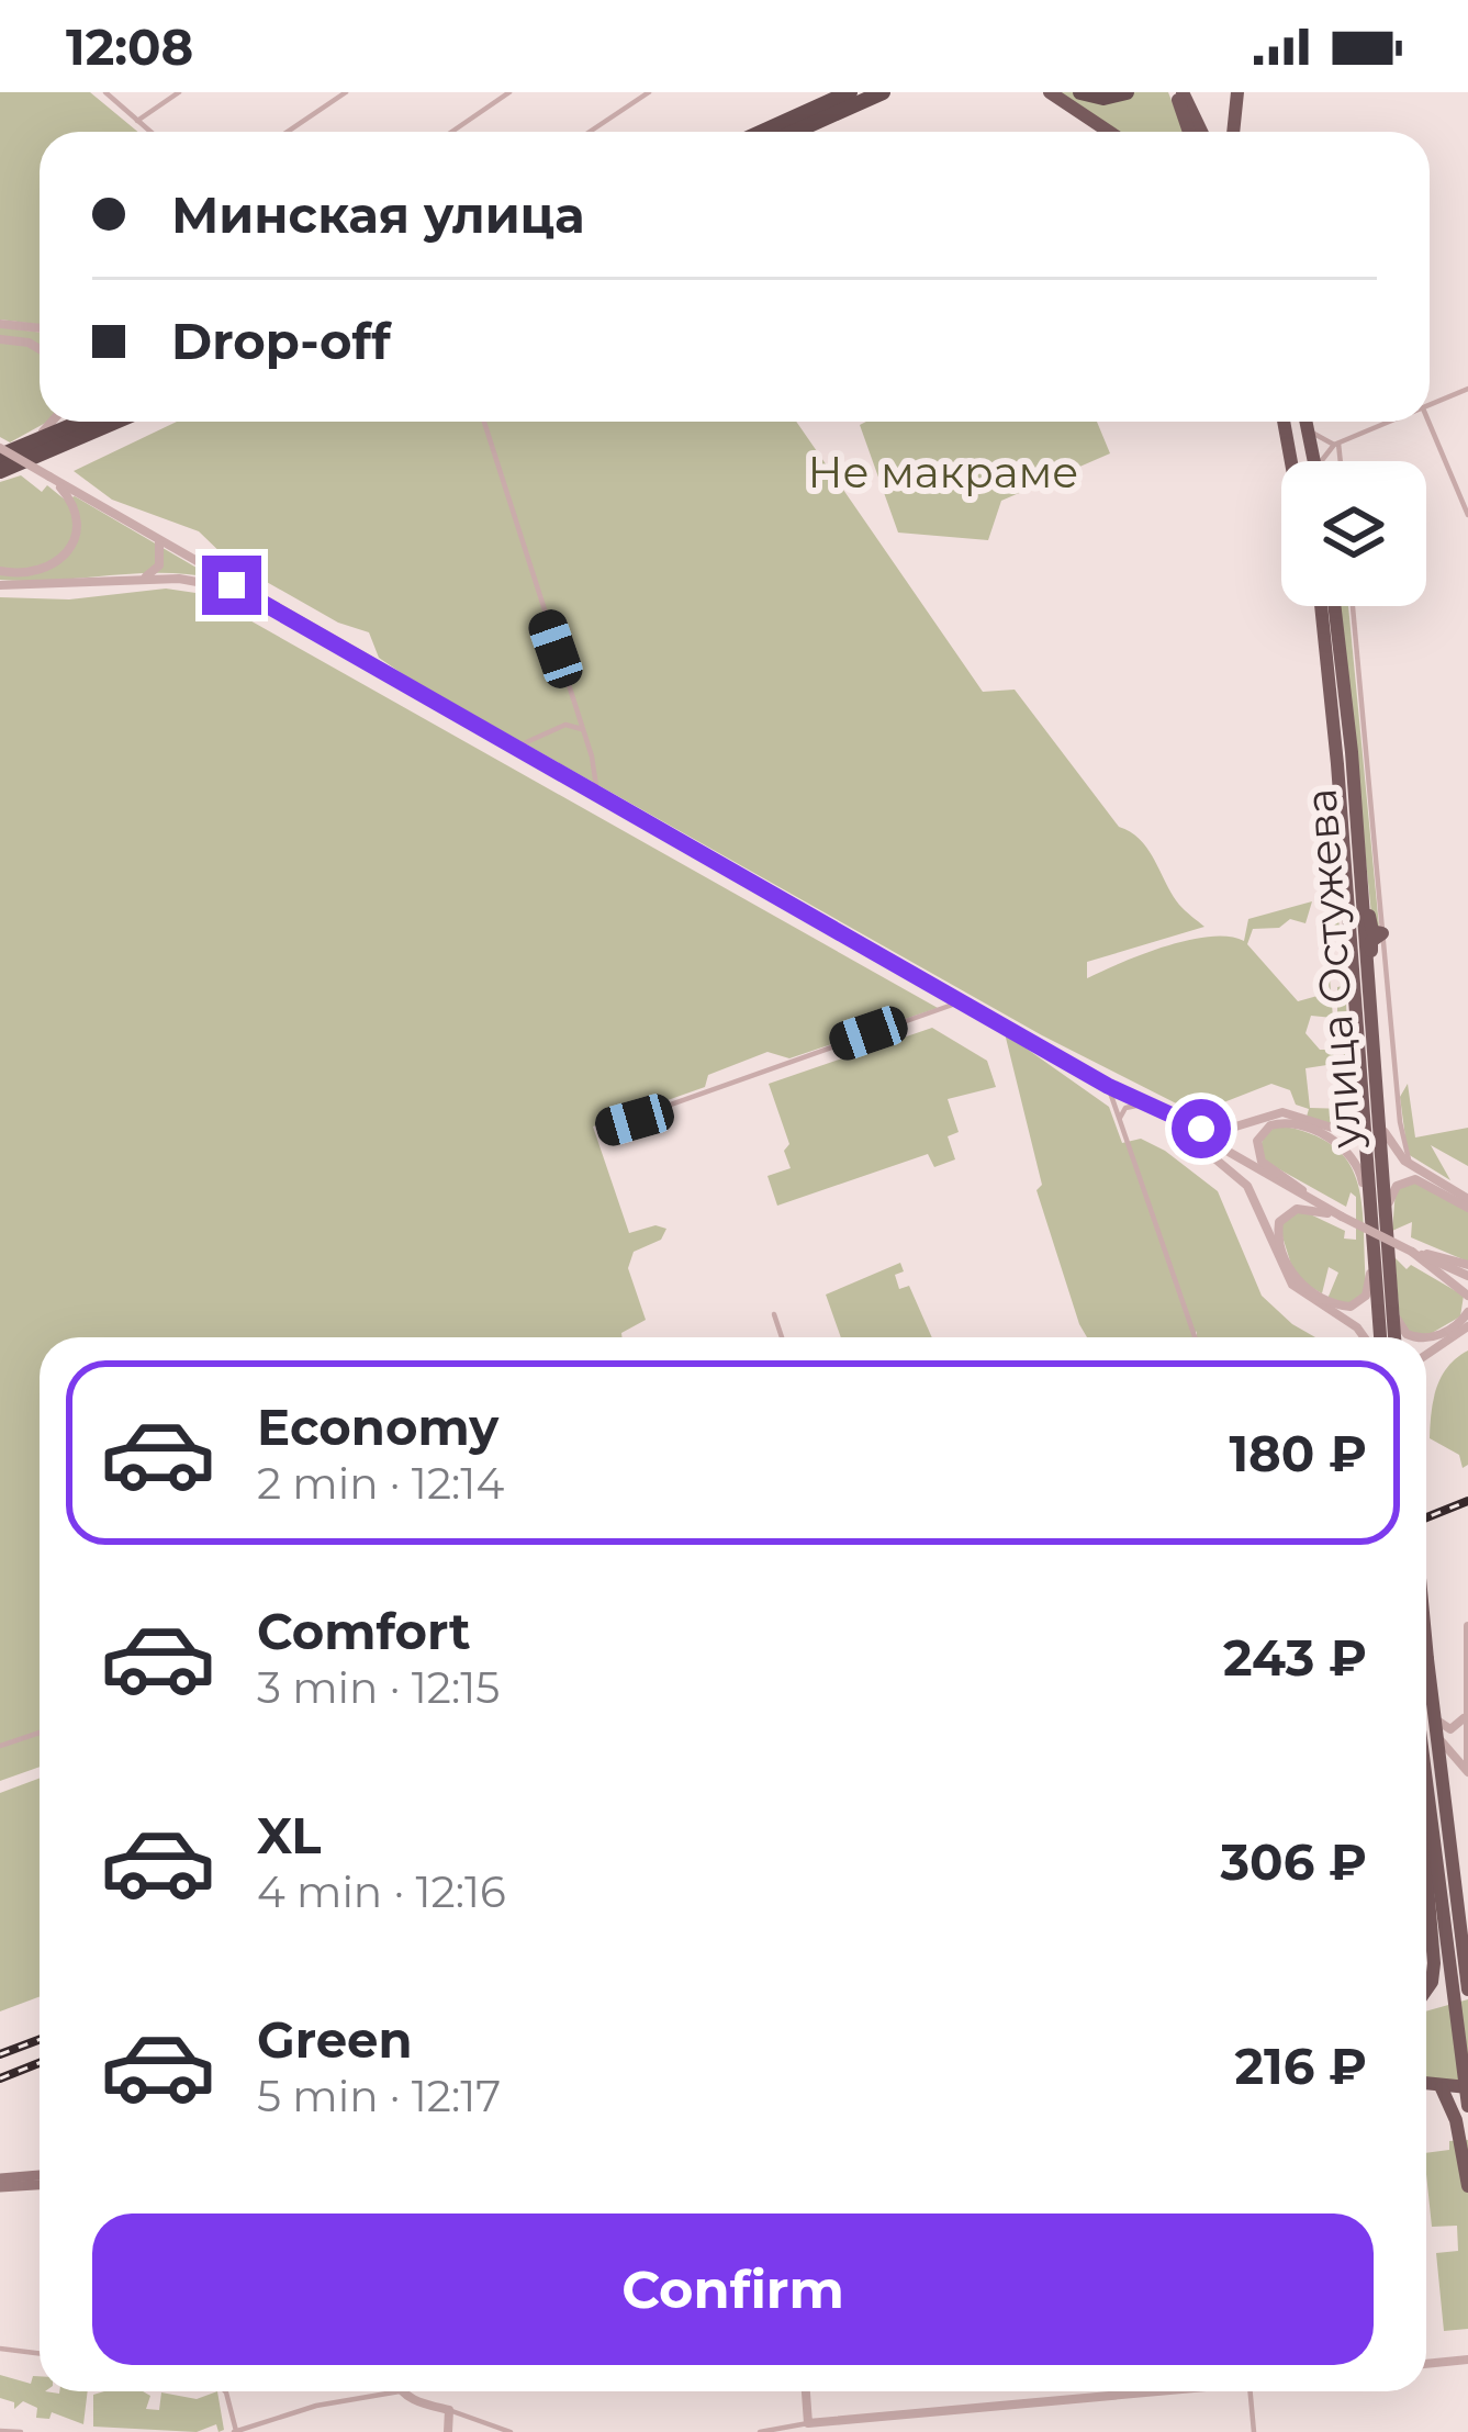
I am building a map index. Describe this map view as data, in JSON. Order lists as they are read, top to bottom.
{
  "streets": {
    "main road": ["улица Остужева"]
  },
  "parks": ["Не макраме"],
  "page": {
    "status": "12:08",
    "banner": ["Минская улица", "Drop-off"],
    "list": [
      {
        "name": "Economy",
        "note": "2 min · 12:14",
        "value": "180 ₽"
      },
      {
        "name": "Comfort",
        "note": "3 min · 12:15",
        "value": "243 ₽"
      },
      {
        "name": "XL",
        "note": "4 min · 12:16",
        "value": "306 ₽"
      },
      {
        "name": "Green",
        "note": "5 min · 12:17",
        "value": "216 ₽"
      }
    ],
    "buttons": "Confirm"
  }
}
